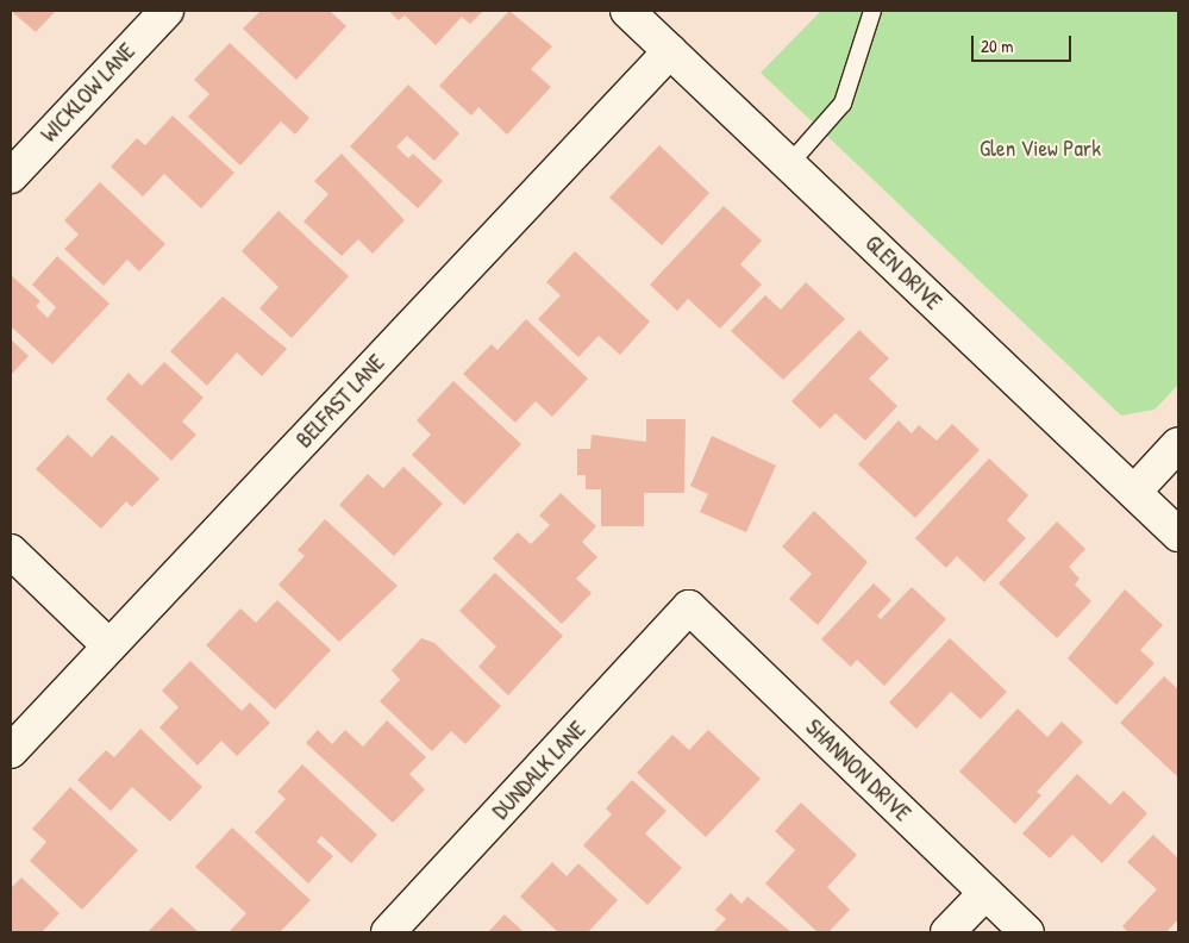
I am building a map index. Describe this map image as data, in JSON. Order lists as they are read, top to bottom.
{
  "streets": {
    "street": [
      "WICKLOW LANE",
      "GLEN DRIVE",
      "BELFAST LANE",
      "DUNDALK LANE",
      "SHANNON DRIVE"
    ]
  },
  "crossings": [
    ["GLEN DRIVE", "BELFAST LANE"],
    ["DUNDALK LANE", "SHANNON DRIVE"]
  ],
  "parks": ["Glen View Park"],
  "scale_bar": "20 m"
}
